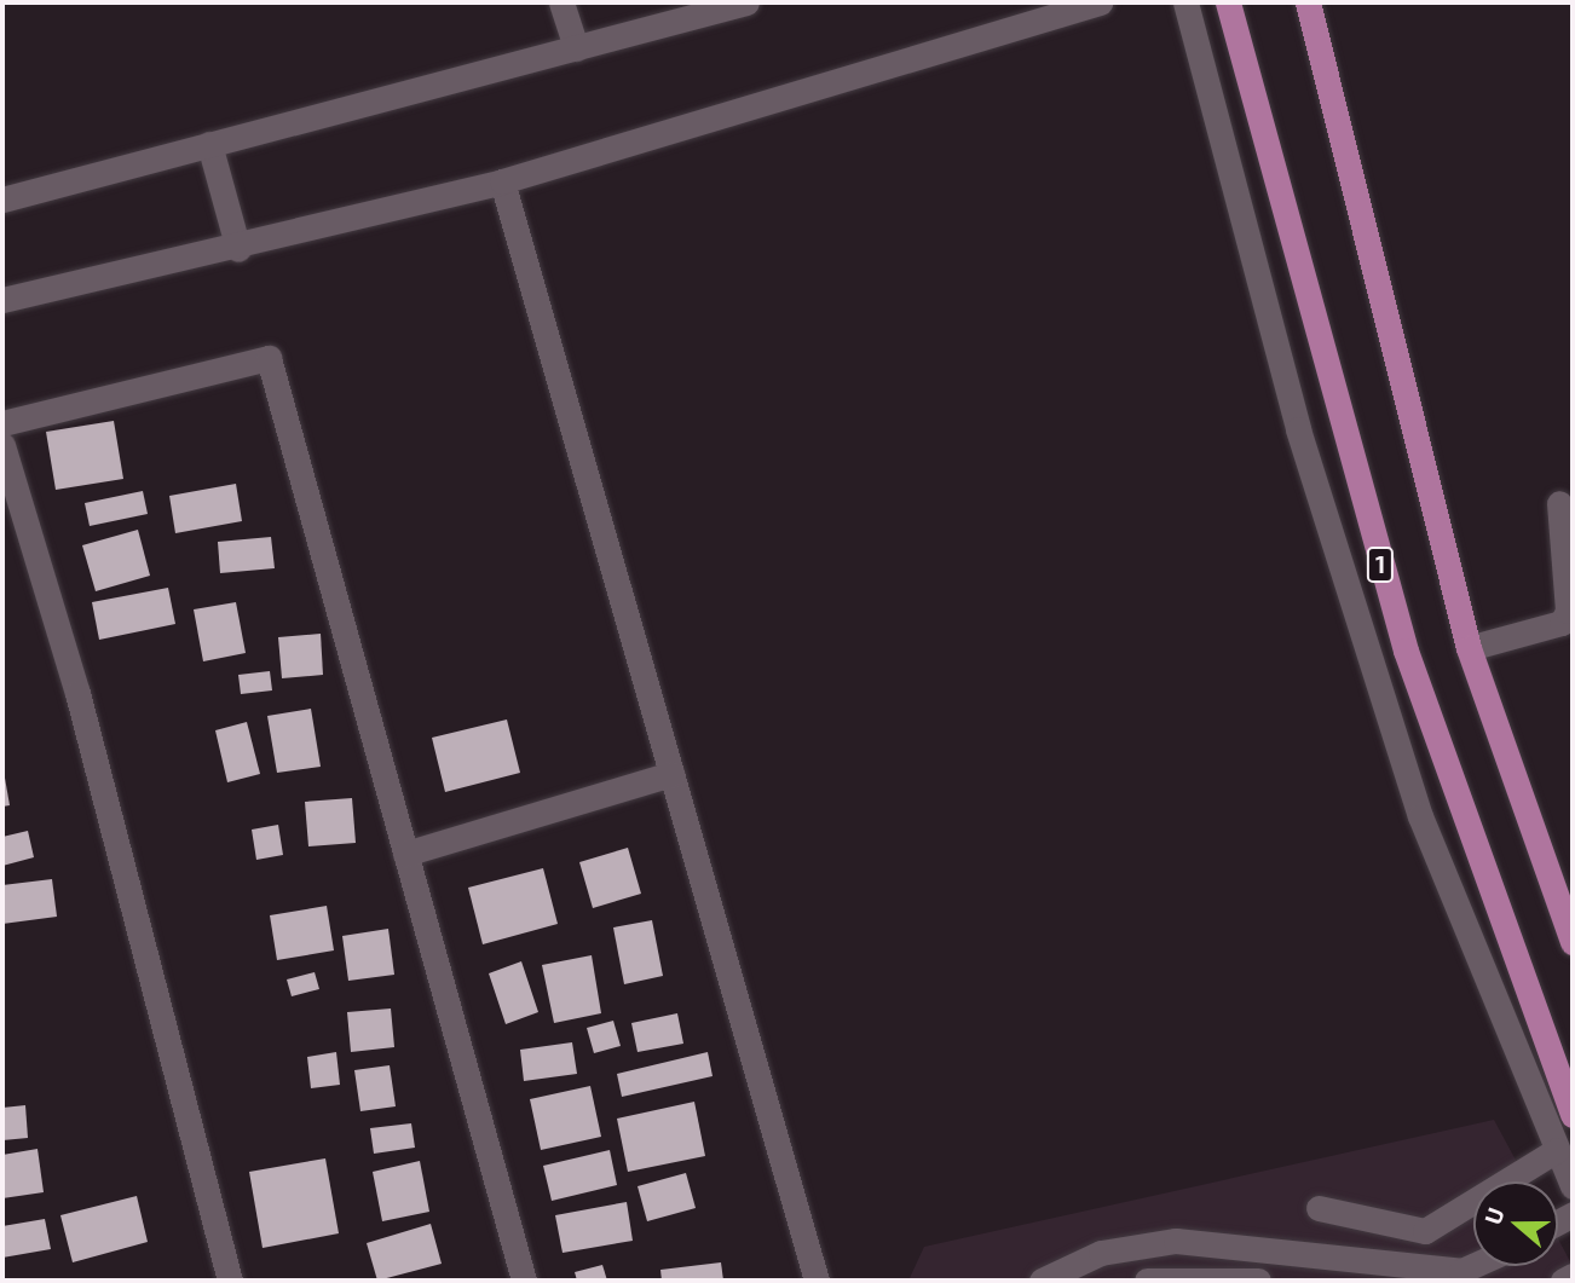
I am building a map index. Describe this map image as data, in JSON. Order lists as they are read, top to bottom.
{
  "streets": {
    "main road": ["1"]
  },
  "north": "left"
}
